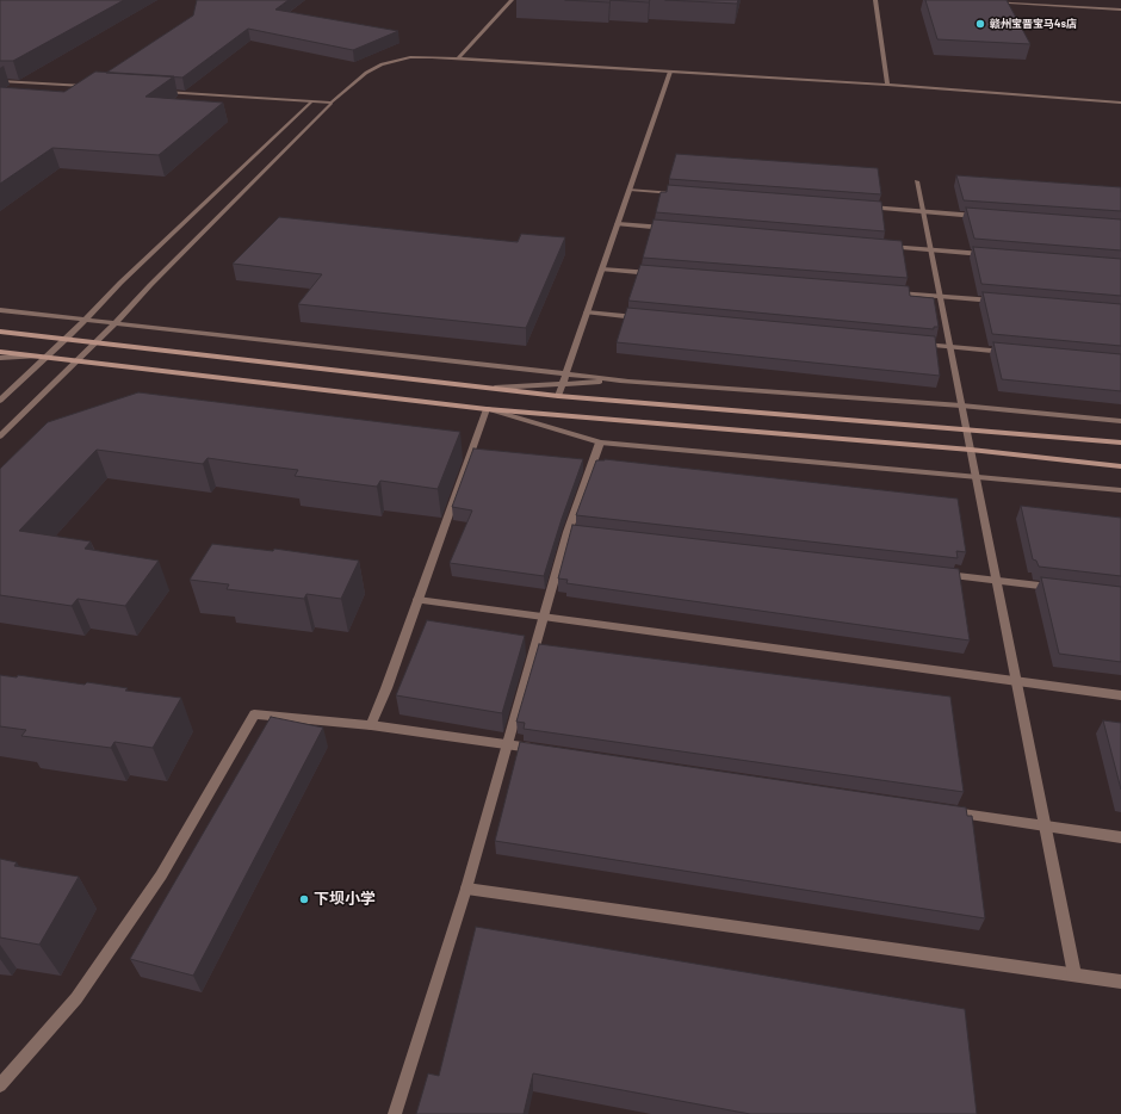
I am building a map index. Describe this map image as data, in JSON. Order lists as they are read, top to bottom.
{
  "places": ["赣州宝晋宝马4s店", "下坝小学"]
}
